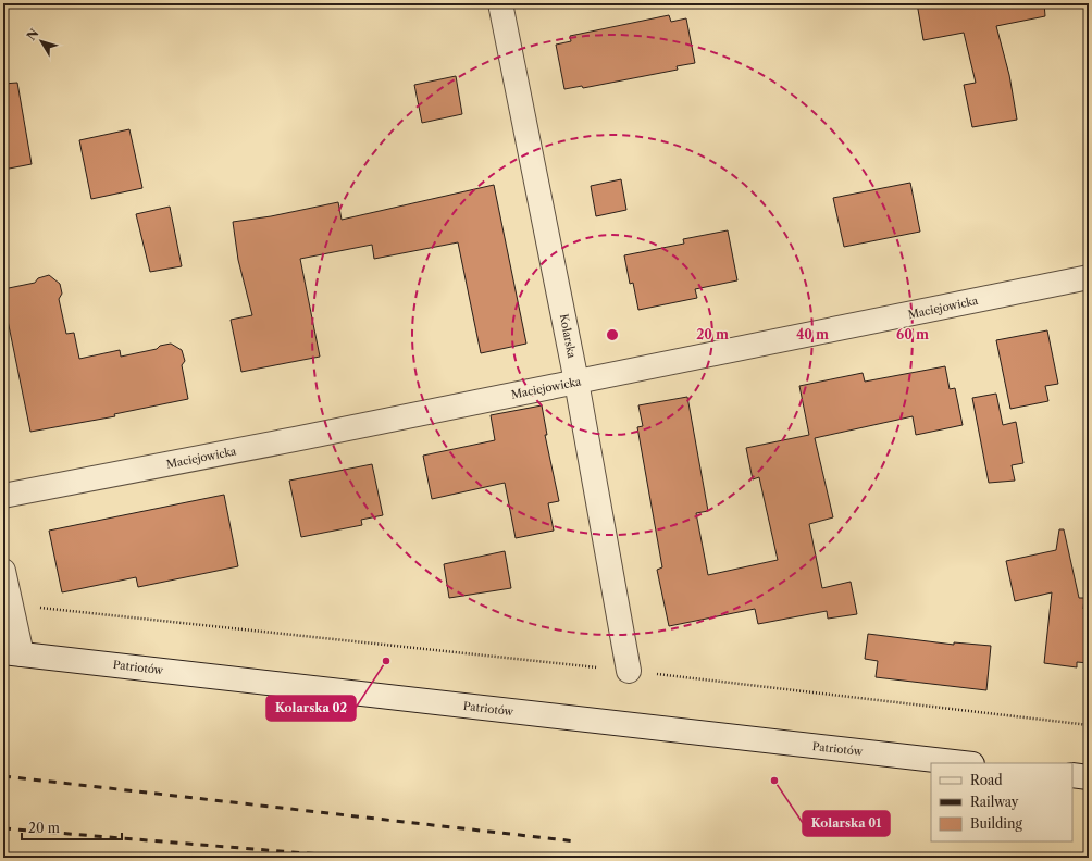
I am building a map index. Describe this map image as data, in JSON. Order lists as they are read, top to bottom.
{
  "streets": {
    "street": ["Maciejowicka", "Kolarska", "Patriotów"]
  },
  "crossings": [
    ["Maciejowicka", "Kolarska"]
  ],
  "places": ["Kolarska 02", "Kolarska 01"],
  "legend": ["Road", "Railway", "Building"],
  "scale_bar": "20 m",
  "north": "top left",
  "rings": ["20 m", "40 m", "60 m"]
}
